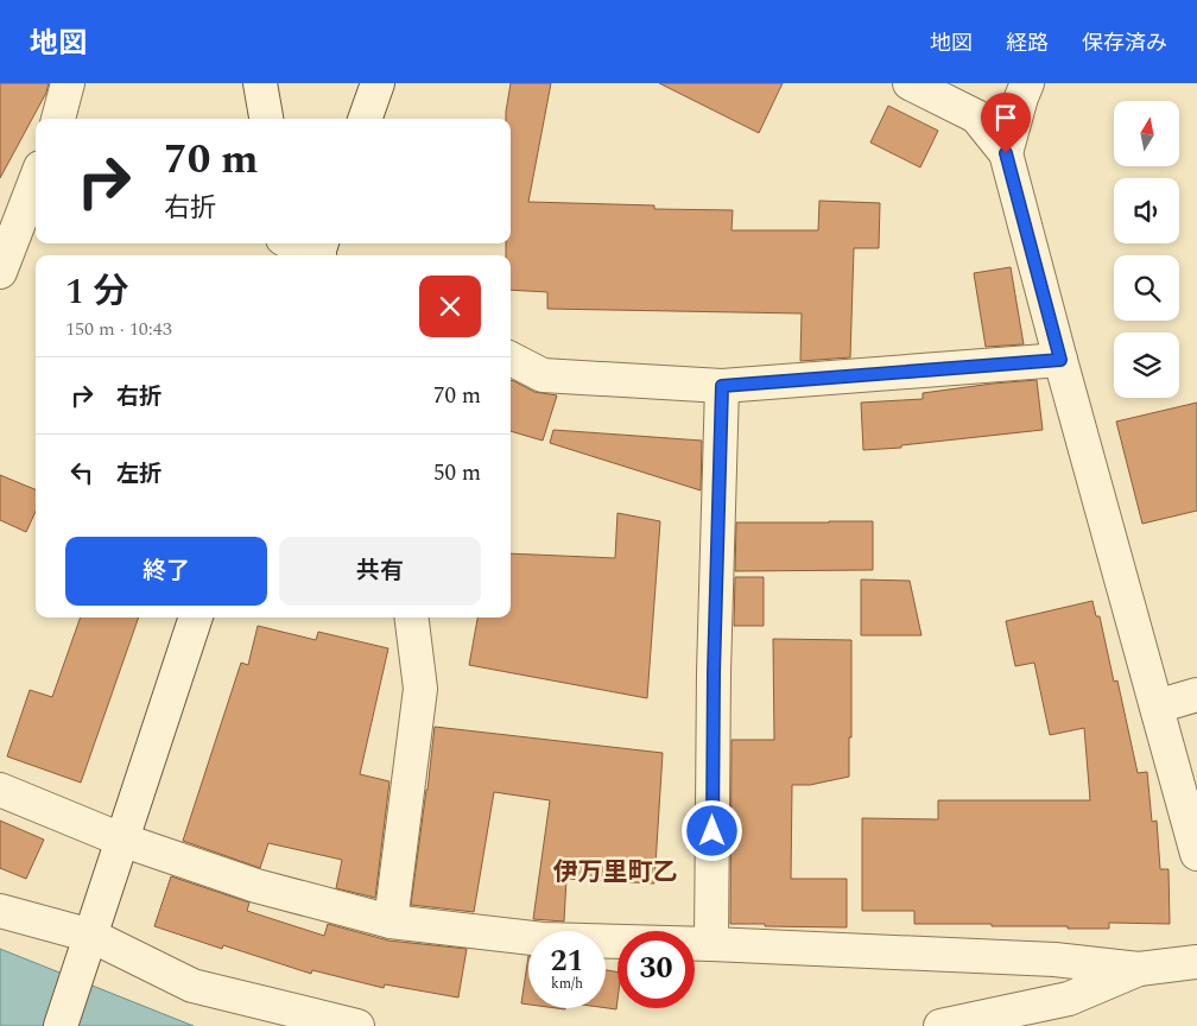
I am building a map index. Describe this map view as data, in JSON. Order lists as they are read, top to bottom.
{
  "districts": ["伊万里町乙"],
  "north": "top",
  "page": {
    "header": "地図",
    "nav": ["地図", "経路", "保存済み"],
    "turn": ["70 m", "右折"],
    "heading": ["1 分", "150 m · 10:43"],
    "list": [
      {
        "name": "右折",
        "value": "70 m"
      },
      {
        "name": "左折",
        "value": "50 m"
      }
    ],
    "buttons": ["終了", "共有"],
    "speed": "21 km/h",
    "limit": "30"
  }
}
